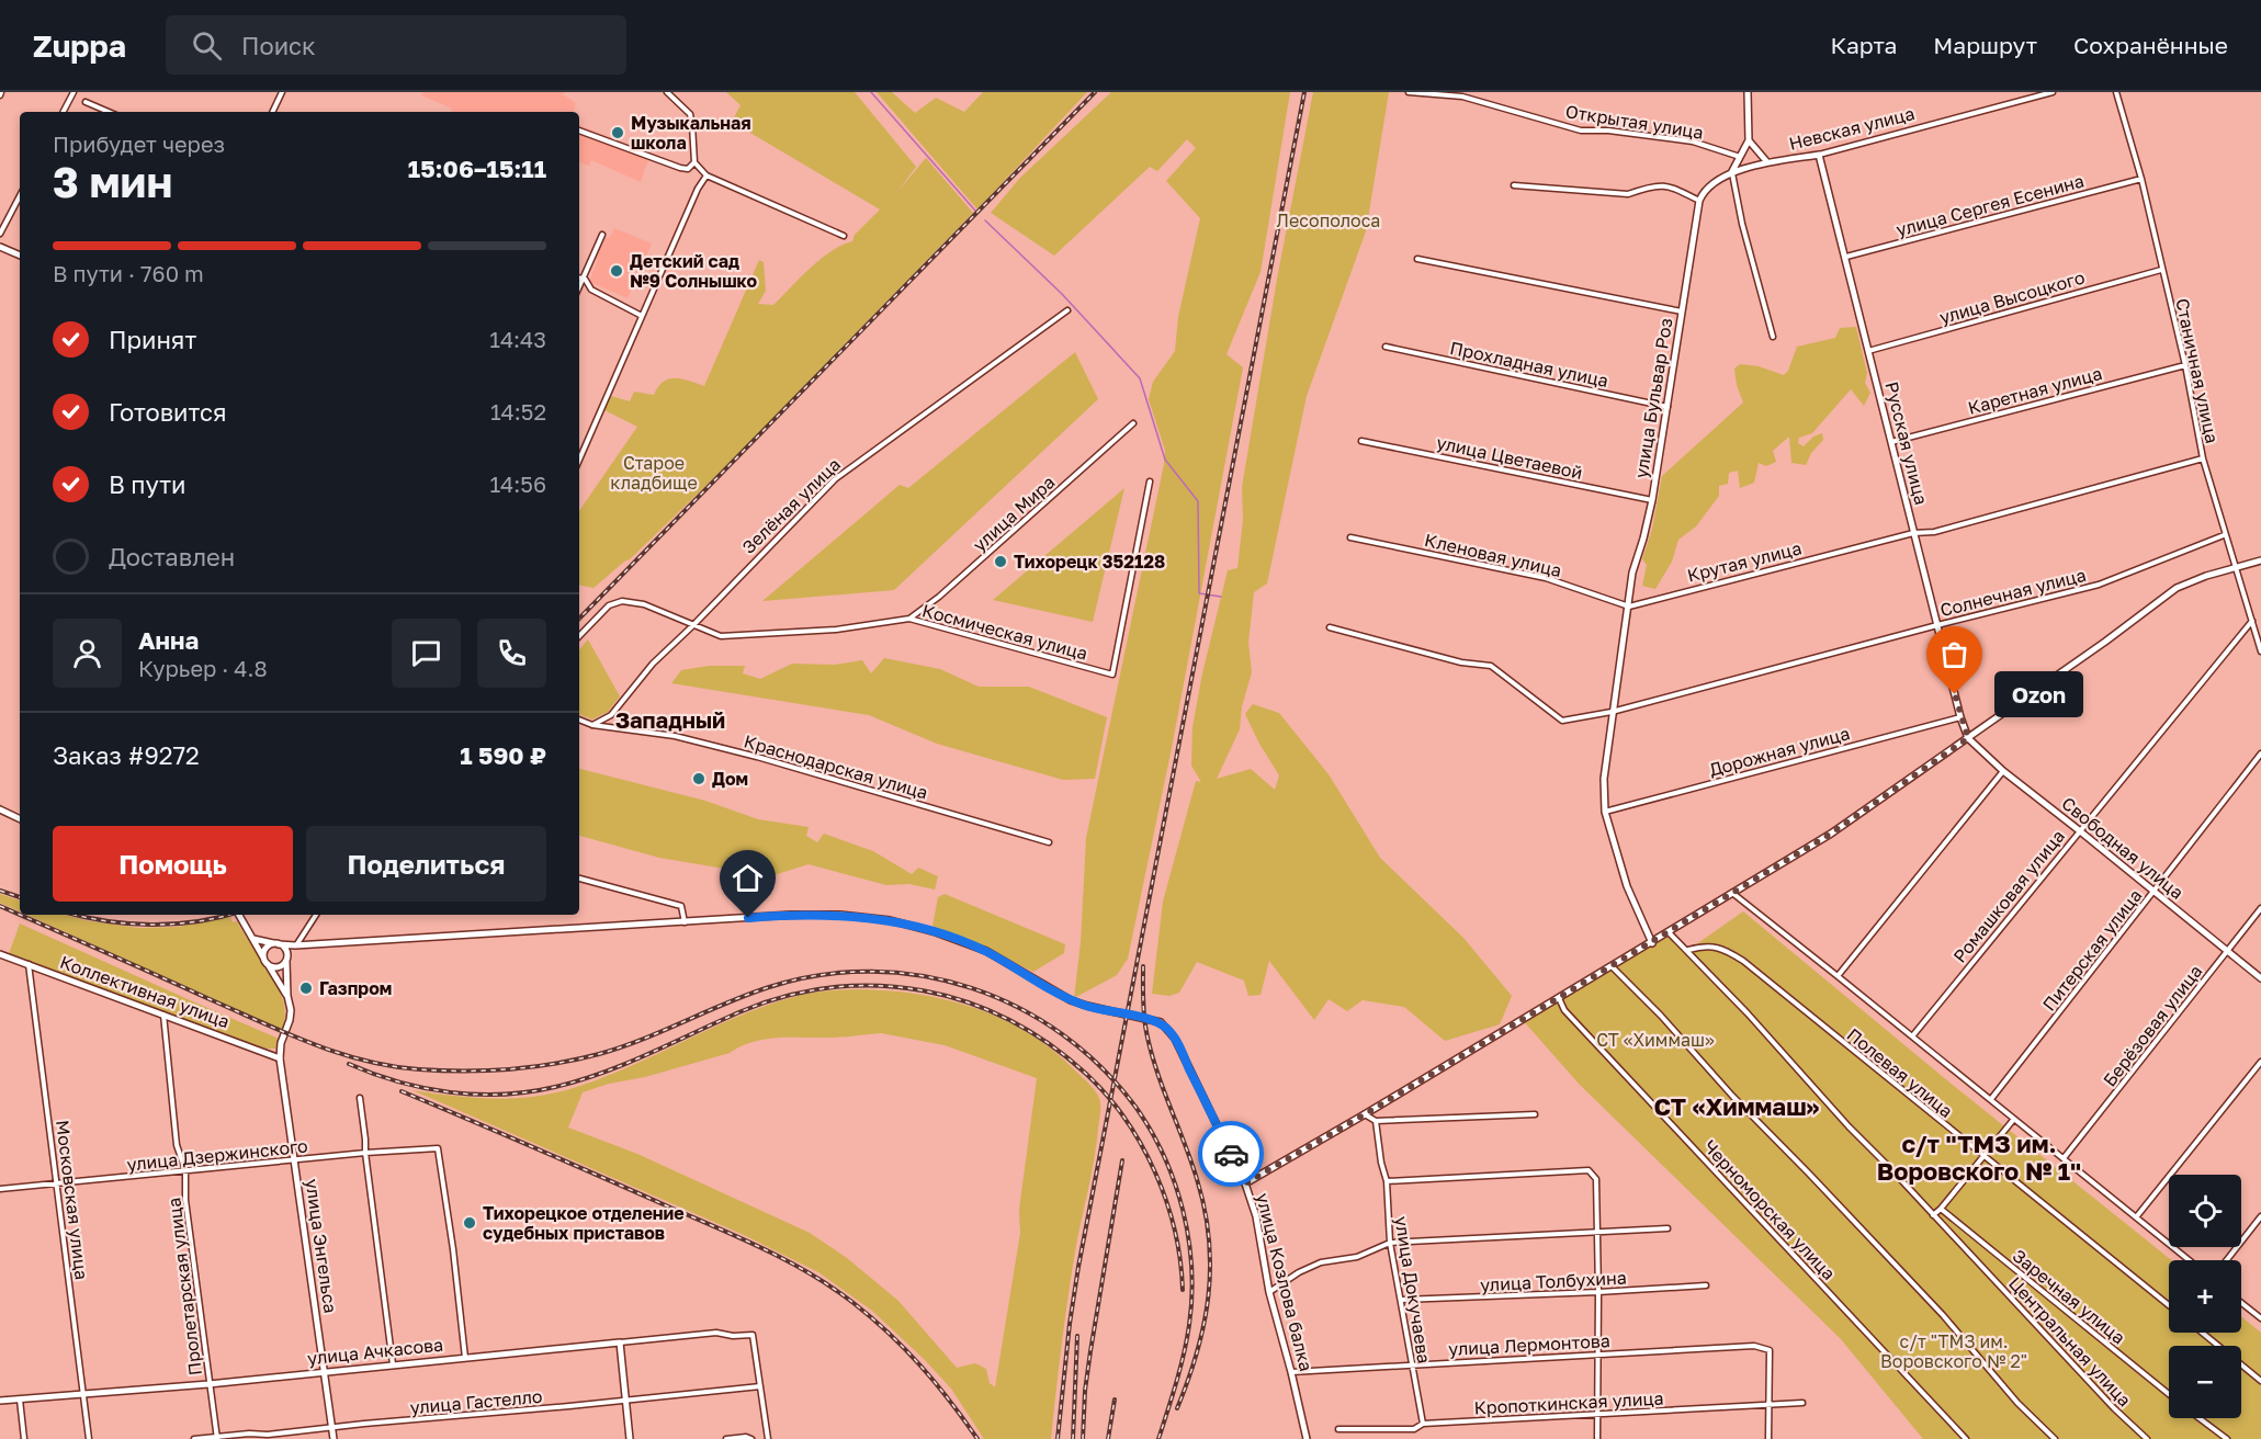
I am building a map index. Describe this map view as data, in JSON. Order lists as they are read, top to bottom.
{
  "streets": {
    "street": [
      "Открытая улица",
      "Невская улица",
      "улица Сергея Есенина",
      "улица Высоцкого",
      "Прохладная улица",
      "Станичная улица",
      "Каретная улица",
      "улица Бульвар Роз",
      "Русская улица",
      "улица Цветаевой",
      "Зелёная улица",
      "улица Мира",
      "Кленовая улица",
      "Крутая улица",
      "Солнечная улица",
      "Космическая улица",
      "Дорожная улица",
      "Краснодарская улица",
      "Свободная улица",
      "Ромашковая улица",
      "Питерская улица",
      "Коллективная улица",
      "Берёзовая улица",
      "Полевая улица",
      "улица Дзержинского",
      "Московская улица",
      "Черноморская улица",
      "улица Энгельса",
      "улица Толбухина",
      "улица Козлова балка",
      "Пролетарская улица",
      "улица Докучаева",
      "Заречная улица",
      "Центральная улица",
      "улица Лермонтова",
      "улица Ачкасова",
      "улица Гастелло",
      "Кропоткинская улица"
    ]
  },
  "crossings": [
    ["Невская улица", "улица Бульвар Роз"],
    ["Невская улица", "Русская улица"],
    ["улица Сергея Есенина", "Станичная улица"],
    ["улица Сергея Есенина", "Русская улица"],
    ["улица Высоцкого", "Станичная улица"],
    ["улица Высоцкого", "Русская улица"],
    ["Прохладная улица", "улица Бульвар Роз"],
    ["Станичная улица", "Каретная улица"],
    ["Станичная улица", "Крутая улица"],
    ["Станичная улица", "Солнечная улица"],
    ["Станичная улица", "Ромашковая улица"],
    ["Каретная улица", "Русская улица"],
    ["улица Бульвар Роз", "улица Цветаевой"],
    ["улица Бульвар Роз", "Кленовая улица"],
    ["улица Бульвар Роз", "Крутая улица"],
    ["Русская улица", "Крутая улица"],
    ["Русская улица", "Солнечная улица"],
    ["Русская улица", "Дорожная улица"],
    ["Русская улица", "Свободная улица"],
    ["Зелёная улица", "Космическая улица"],
    ["Зелёная улица", "Краснодарская улица"],
    ["улица Мира", "Космическая улица"],
    ["Кленовая улица", "Крутая улица"],
    ["Свободная улица", "Ромашковая улица"],
    ["Свободная улица", "Питерская улица"],
    ["Свободная улица", "Берёзовая улица"],
    ["Коллективная улица", "Московская улица"],
    ["Коллективная улица", "улица Энгельса"],
    ["Коллективная улица", "Пролетарская улица"],
    ["Полевая улица", "Центральная улица"],
    ["улица Дзержинского", "Московская улица"],
    ["улица Дзержинского", "улица Энгельса"],
    ["улица Дзержинского", "Пролетарская улица"],
    ["улица Дзержинского", "улица Ачкасова"],
    ["Московская улица", "улица Ачкасова"],
    ["улица Энгельса", "улица Ачкасова"],
    ["улица Энгельса", "улица Гастелло"],
    ["улица Толбухина", "улица Докучаева"],
    ["улица Козлова балка", "улица Лермонтова"],
    ["Пролетарская улица", "улица Ачкасова"],
    ["Пролетарская улица", "улица Гастелло"],
    ["улица Докучаева", "улица Лермонтова"],
    ["улица Докучаева", "Кропоткинская улица"],
    ["улица Лермонтова", "Кропоткинская улица"],
    ["улица Ачкасова", "улица Гастелло"]
  ],
  "districts": ["Западный", "СТ «Химмаш»", "с/т \"ТМЗ им. Воровского № 1\""],
  "parks": [
    "Лесополоса",
    "Старое кладбище",
    "СТ «Химмаш»",
    "с/т \"ТМЗ им. Воровского № 2\""
  ],
  "places": [
    "Музыкальная школа",
    "Детский сад №9 Солнышко",
    "Тихорецк 352128",
    "Ozon",
    "Дом",
    "Газпром",
    "Тихорецкое отделение судебных приставов"
  ],
  "page": {
    "header": "Zuppa",
    "search": "Поиск",
    "nav": ["Карта", "Маршрут", "Сохранённые"],
    "heading": ["3 мин", "Прибудет через", "15:06–15:11"],
    "panel": [
      "Анна",
      "Курьер · 4.8",
      "Заказ #9272",
      "1 590 ₽"
    ],
    "bar": "В пути · 760 m",
    "list": [
      ["Принят", "14:43"],
      ["Готовится", "14:52"],
      ["В пути", "14:56"],
      "Доставлен"
    ],
    "bubble": "Ozon",
    "buttons": ["Помощь", "Поделиться"],
    "map_buttons": ["+", "−"]
  }
}
